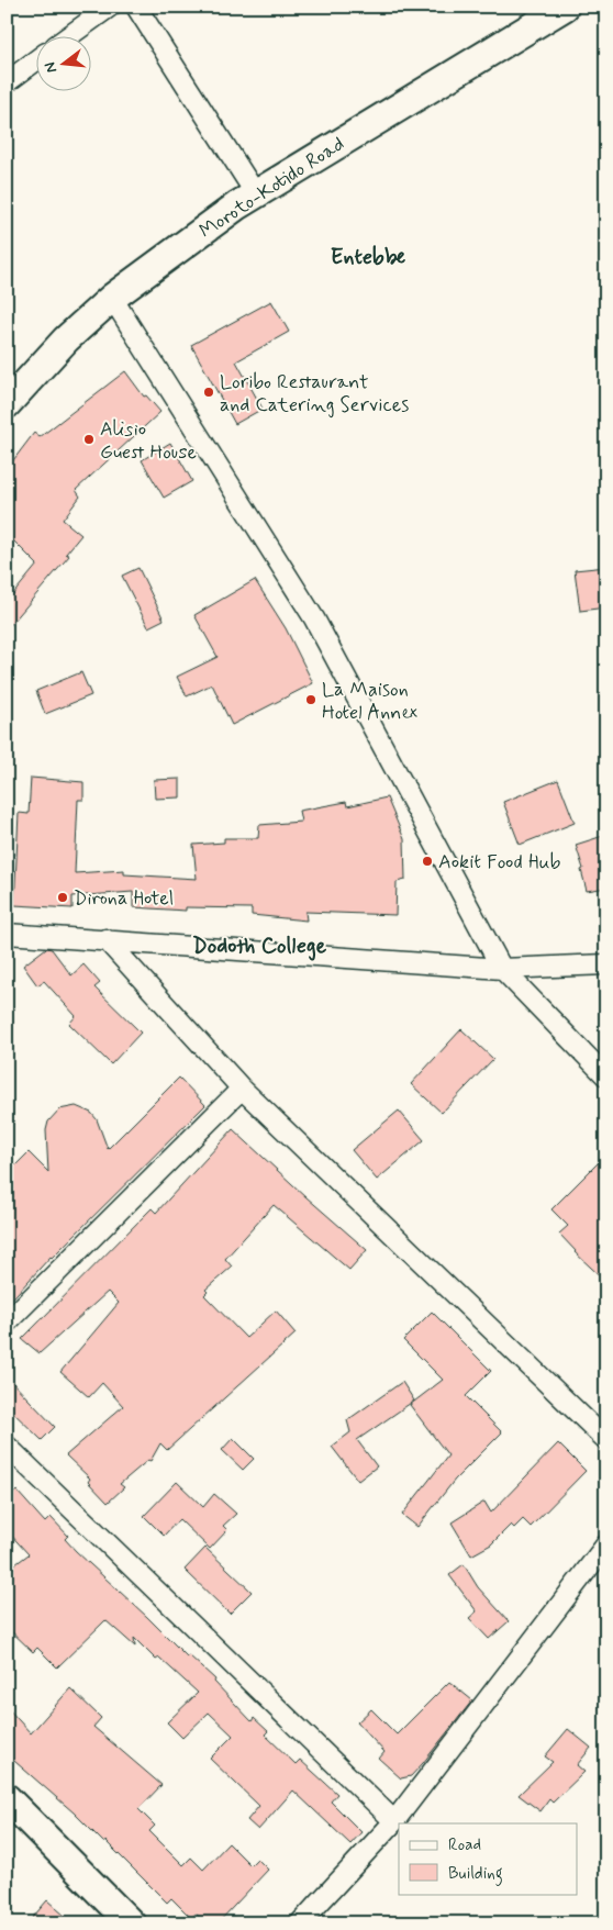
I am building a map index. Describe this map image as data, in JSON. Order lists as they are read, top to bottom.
{
  "streets": {
    "main road": ["Moroto-Kotido Road"]
  },
  "districts": ["Entebbe", "Dodoth College"],
  "places": [
    "Loribo Restaurant and Catering Services",
    "Alisio Guest House",
    "La Maison Hotel Annex",
    "Aokit Food Hub",
    "Dirona Hotel"
  ],
  "legend": ["Road", "Building"],
  "north": "left"
}
